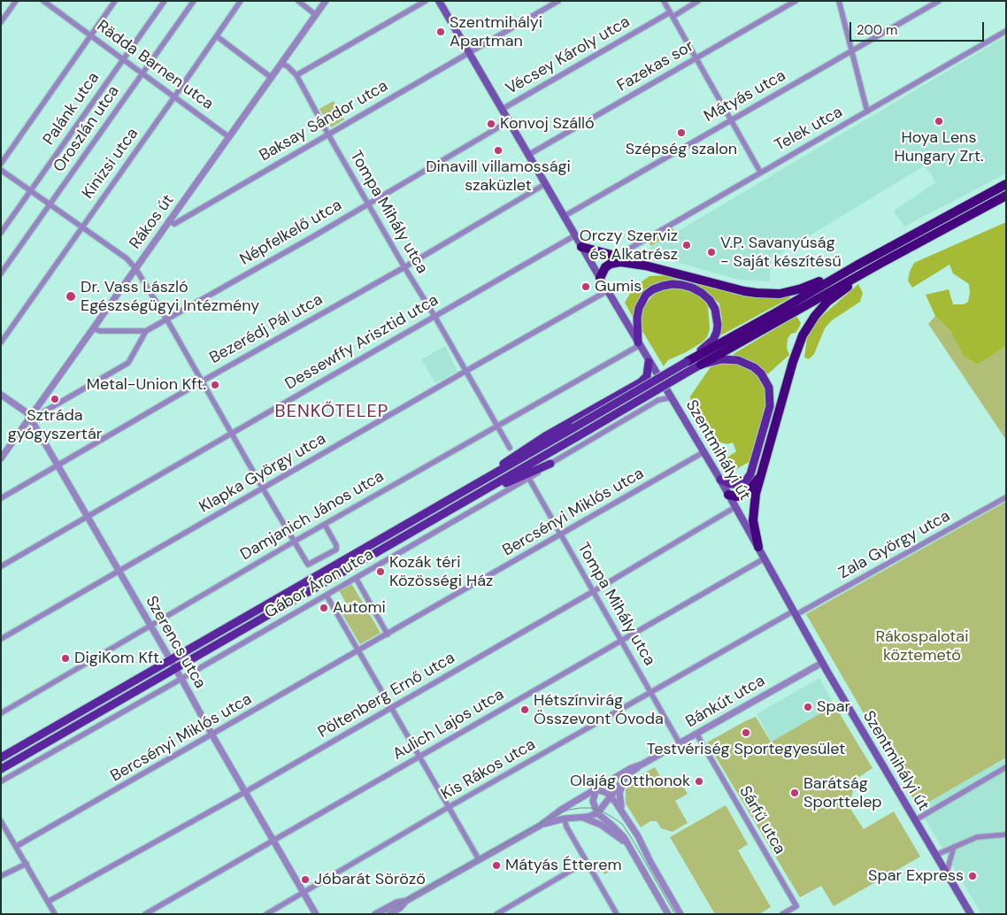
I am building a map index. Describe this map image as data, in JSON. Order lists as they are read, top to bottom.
{
  "streets": {
    "main road": ["Szentmihályi út"],
    "street": [
      "Vécsey Károly utca",
      "Rädda Barnen utca",
      "Fazekas sor",
      "Mátyás utca",
      "Palánk utca",
      "Baksay Sándor utca",
      "Oroszlán utca",
      "Telek utca",
      "Kinizsi utca",
      "Tompa Mihály utca",
      "Rákos út",
      "Népfelkelő utca",
      "Bezerédj Pál utca",
      "Dessewffy Arisztid utca",
      "Klapka György utca",
      "Bercsényi Miklós utca",
      "Damjanich János utca",
      "Zala György utca",
      "Gábor Áron utca",
      "Szerencs utca",
      "Pöltenberg Ernő utca",
      "Bánkút utca",
      "Aulich Lajos utca",
      "Kis Rákos utca",
      "Sárfű utca"
    ]
  },
  "crossings": [
    ["Vécsey Károly utca", "Szentmihályi út"],
    ["Rädda Barnen utca", "Palánk utca"],
    ["Rädda Barnen utca", "Oroszlán utca"],
    ["Rädda Barnen utca", "Kinizsi utca"],
    ["Rädda Barnen utca", "Rákos út"],
    ["Fazekas sor", "Szentmihályi út"],
    ["Mátyás utca", "Szentmihályi út"],
    ["Baksay Sándor utca", "Tompa Mihály utca"],
    ["Baksay Sándor utca", "Rákos út"],
    ["Baksay Sándor utca", "Szentmihályi út"],
    ["Tompa Mihály utca", "Rákos út"],
    ["Tompa Mihály utca", "Népfelkelő utca"],
    ["Tompa Mihály utca", "Bezerédj Pál utca"],
    ["Tompa Mihály utca", "Dessewffy Arisztid utca"],
    ["Tompa Mihály utca", "Klapka György utca"],
    ["Tompa Mihály utca", "Bercsényi Miklós utca"],
    ["Tompa Mihály utca", "Damjanich János utca"],
    ["Tompa Mihály utca", "Gábor Áron utca"],
    ["Tompa Mihály utca", "Pöltenberg Ernő utca"],
    ["Tompa Mihály utca", "Bánkút utca"],
    ["Tompa Mihály utca", "Aulich Lajos utca"],
    ["Tompa Mihály utca", "Kis Rákos utca"],
    ["Rákos út", "Népfelkelő utca"],
    ["Rákos út", "Szerencs utca"],
    ["Népfelkelő utca", "Szentmihályi út"],
    ["Népfelkelő utca", "Szerencs utca"],
    ["Bezerédj Pál utca", "Szentmihályi út"],
    ["Bezerédj Pál utca", "Szerencs utca"],
    ["Dessewffy Arisztid utca", "Szentmihályi út"],
    ["Dessewffy Arisztid utca", "Szerencs utca"],
    ["Szentmihályi út", "Klapka György utca"],
    ["Szentmihályi út", "Bercsényi Miklós utca"],
    ["Szentmihályi út", "Damjanich János utca"],
    ["Szentmihályi út", "Zala György utca"],
    ["Szentmihályi út", "Gábor Áron utca"],
    ["Szentmihályi út", "Pöltenberg Ernő utca"],
    ["Szentmihályi út", "Bánkút utca"],
    ["Szentmihályi út", "Aulich Lajos utca"],
    ["Szentmihályi út", "Kis Rákos utca"],
    ["Klapka György utca", "Szerencs utca"],
    ["Bercsényi Miklós utca", "Szerencs utca"],
    ["Damjanich János utca", "Szerencs utca"],
    ["Zala György utca", "Kis Rákos utca"],
    ["Gábor Áron utca", "Szerencs utca"],
    ["Szerencs utca", "Pöltenberg Ernő utca"],
    ["Szerencs utca", "Aulich Lajos utca"],
    ["Szerencs utca", "Kis Rákos utca"],
    ["Bánkút utca", "Sárfű utca"]
  ],
  "districts": ["BENKŐTELEP"],
  "parks": ["Rákospalotai köztemető"],
  "places": [
    "Szentmihályi Apartman",
    "Hoya Lens Hungary Zrt.",
    "Konvoj Szálló",
    "Szépség szalon",
    "Dinavill villamossági szaküzlet",
    "Orczy Szerviz és Alkatrész",
    "V.P. Savanyúság - Saját készítésű",
    "Gumis",
    "Dr. Vass László Egészségügyi Intézmény",
    "Metal-Union Kft.",
    "Sztráda gyógyszertár",
    "Kozák téri Közösségi Ház",
    "Automi",
    "DigiKom Kft.",
    "Spar",
    "Hétszínvirág Összevont Óvoda",
    "Testvériség Sportegyesület",
    "Olajág Otthonok",
    "Barátság Sporttelep",
    "Mátyás Étterem",
    "Spar Express",
    "Jóbarát Söröző"
  ],
  "scale_bar": "200 m"
}
